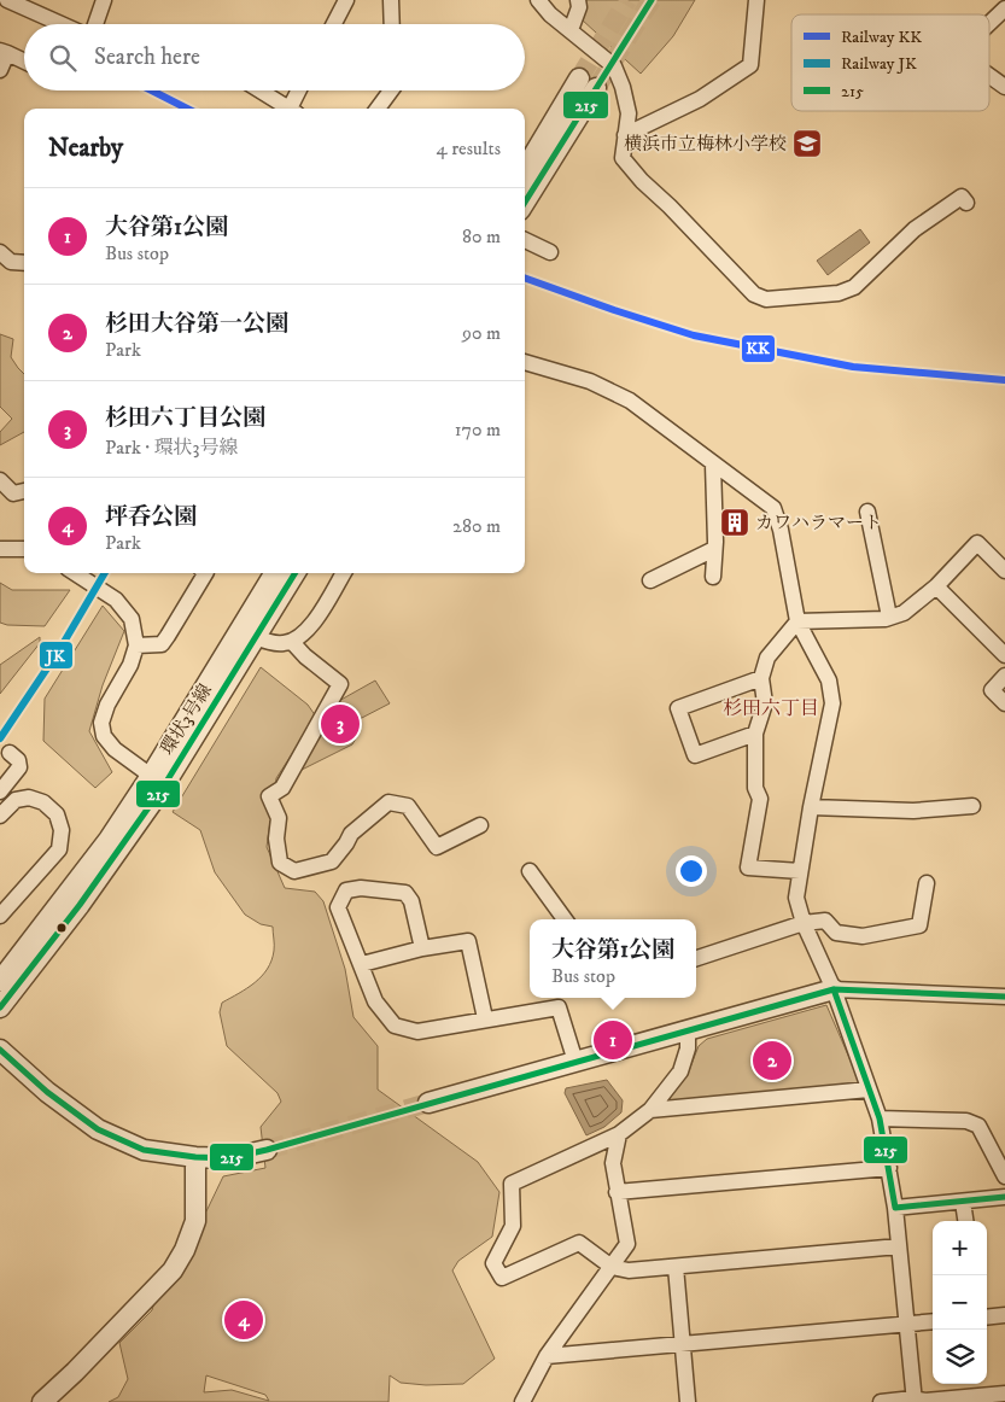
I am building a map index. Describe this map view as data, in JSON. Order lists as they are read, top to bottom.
{
  "streets": {
    "street": ["環状3号線"]
  },
  "districts": ["杉田六丁目"],
  "places": {
    "school or university": ["横浜市立梅林小学校"],
    "building": ["カワハラマート"]
  },
  "lines": ["transit line 215", "rail line KK", "rail line JK"],
  "legend": ["Railway KK", "Railway JK", "215"],
  "page": {
    "search": "Search here",
    "heading": ["Nearby", "4 results"],
    "list": [
      {
        "mark": "1",
        "name": "大谷第1公園",
        "note": "Bus stop",
        "value": "80 m"
      },
      {
        "mark": "2",
        "name": "杉田大谷第一公園",
        "note": "Park",
        "value": "90 m"
      },
      {
        "mark": "3",
        "name": "杉田六丁目公園",
        "note": "Park · 環状3号線",
        "value": "170 m"
      },
      {
        "mark": "4",
        "name": "坪呑公園",
        "note": "Park",
        "value": "280 m"
      }
    ],
    "pins": [
      "3",
      "1",
      "2",
      "4"
    ],
    "popup": ["大谷第1公園", "Bus stop"],
    "map_buttons": ["+", "−"]
  }
}
